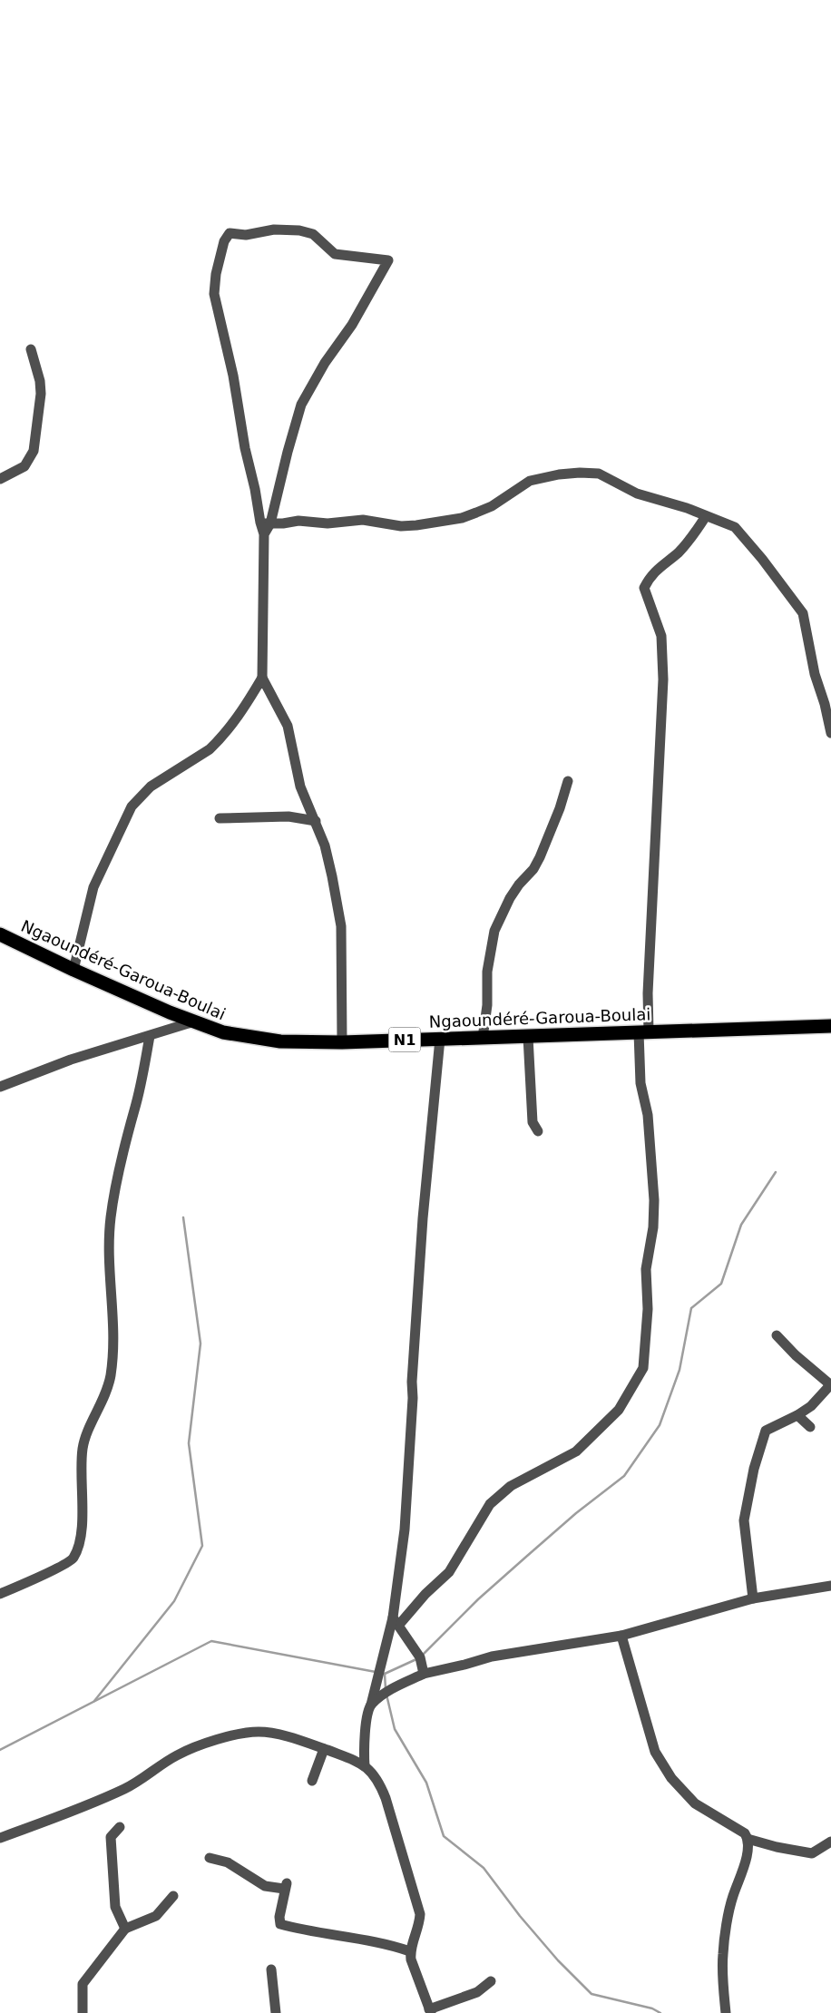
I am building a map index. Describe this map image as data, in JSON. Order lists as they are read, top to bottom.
{
  "streets": {
    "highway": ["Ngaoundéré-Garoua-Boulai", "N1"]
  }
}
